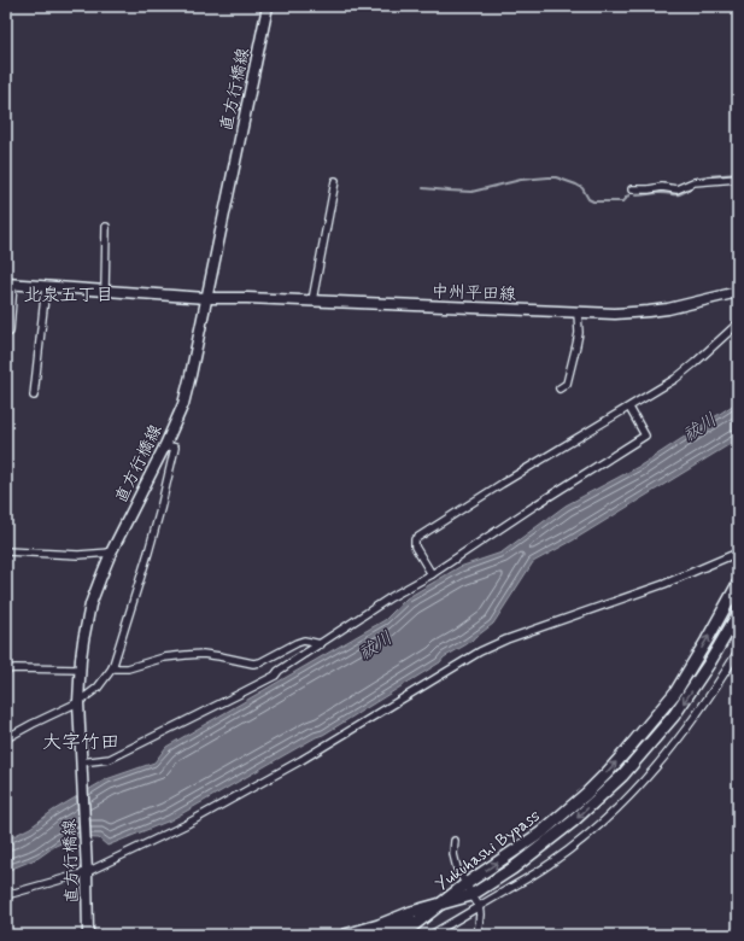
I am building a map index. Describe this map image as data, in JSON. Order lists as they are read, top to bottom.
{
  "streets": {
    "highway": ["Yukuhashi Bypass"],
    "main road": ["直方行橋線", "中州平田線"]
  },
  "crossings": [
    ["直方行橋線", "中州平田線"]
  ],
  "districts": ["北泉五丁目", "大字竹田"],
  "water": ["祓川"]
}
